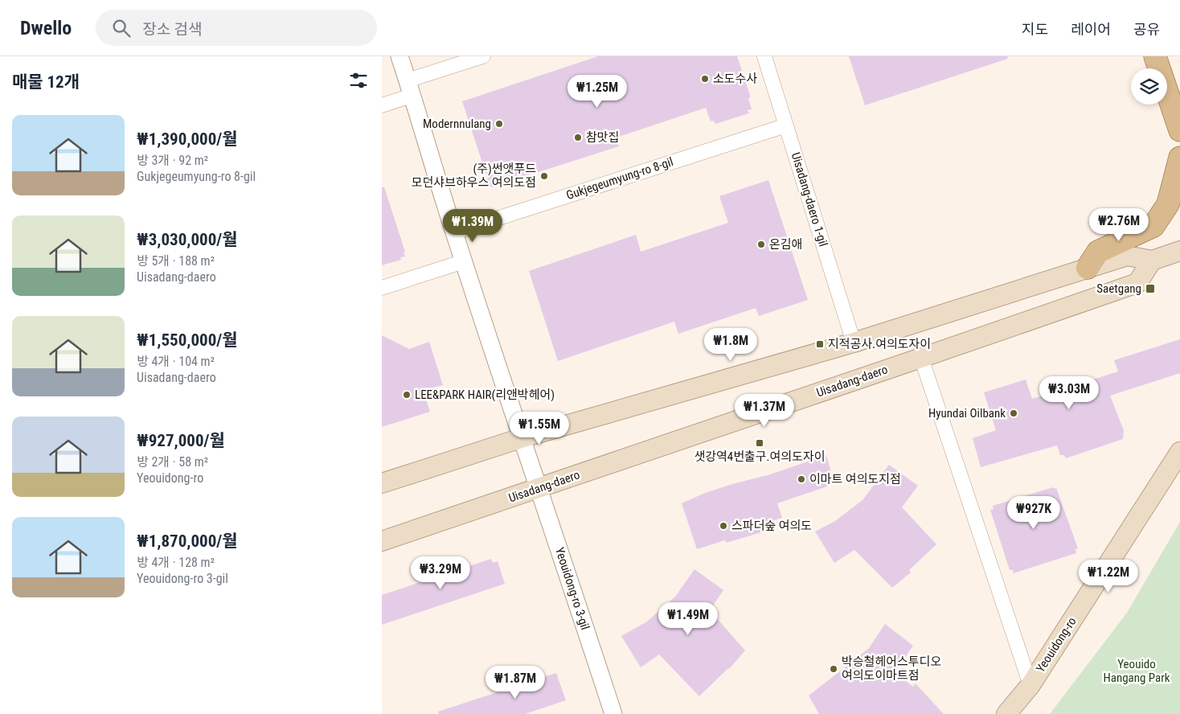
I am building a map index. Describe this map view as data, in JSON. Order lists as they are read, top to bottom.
{
  "streets": {
    "main road": ["Uisadang-daero", "Yeouidong-ro"],
    "street": ["Gukjegeumyung-ro 8-gil", "Uisadang-daero 1-gil", "Yeouidong-ro 3-gil"]
  },
  "crossings": [
    ["Gukjegeumyung-ro 8-gil", "Uisadang-daero 1-gil"],
    ["Uisadang-daero", "Yeouidong-ro 3-gil"]
  ],
  "parks": ["Yeouido Hangang Park"],
  "places": {
    "other": [
      "소도수사",
      "Modernnulang",
      "참맛집",
      "(주)썬앳푸드 모던샤브하우스 여의도점",
      "온김애",
      "LEE&PARK HAIR(리앤박헤어)",
      "Hyundai Oilbank",
      "이마트 여의도지점",
      "스파더숲 여의도",
      "박승철헤어스투디오 여의도이마트점"
    ],
    "transit": ["Saetgang", "지적공사.여의도자이", "샛강역4번출구.여의도자이"]
  },
  "page": {
    "header": "Dwello",
    "search": "장소 검색",
    "nav": ["지도", "레이어", "공유"],
    "heading": "매물 12개",
    "price": [
      "₩1.25M",
      "₩2.76M",
      "₩1.39M",
      "₩1.8M",
      "₩3.03M",
      "₩1.37M",
      "₩1.55M",
      "₩927K",
      "₩3.29M",
      "₩1.22M",
      "₩1.49M",
      "₩1.87M"
    ],
    "list": [
      {
        "name": "₩1,390,000/월",
        "note": "방 3개 · 92 m² · Gukjegeumyung-ro 8-gil"
      },
      {
        "name": "₩3,030,000/월",
        "note": "방 5개 · 188 m² · Uisadang-daero"
      },
      {
        "name": "₩1,550,000/월",
        "note": "방 4개 · 104 m² · Uisadang-daero"
      },
      {
        "name": "₩927,000/월",
        "note": "방 2개 · 58 m² · Yeouidong-ro"
      },
      {
        "name": "₩1,870,000/월",
        "note": "방 4개 · 128 m² · Yeouidong-ro 3-gil"
      }
    ]
  }
}
